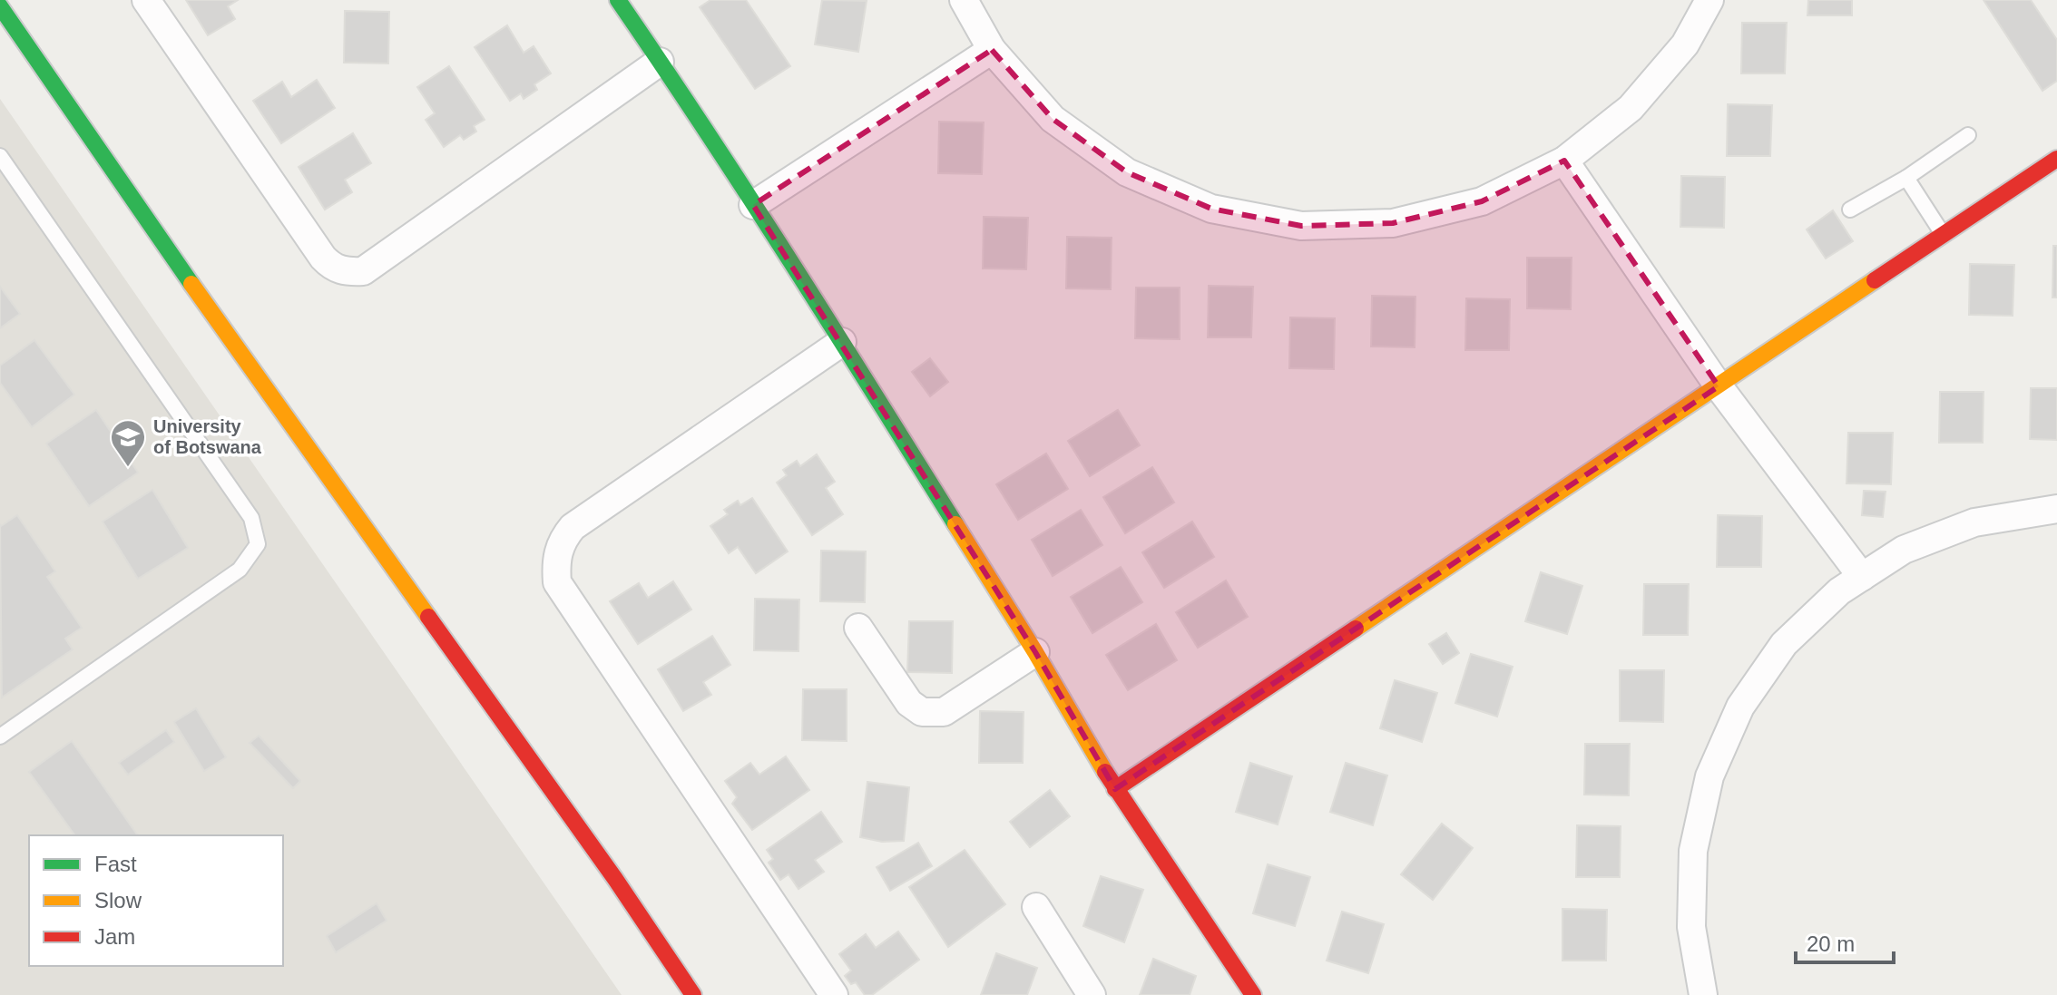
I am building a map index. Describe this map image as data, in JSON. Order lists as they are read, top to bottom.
{
  "places": {
    "school or university": ["University of Botswana"]
  },
  "legend": ["Fast", "Slow", "Jam"],
  "scale_bar": "20 m"
}
